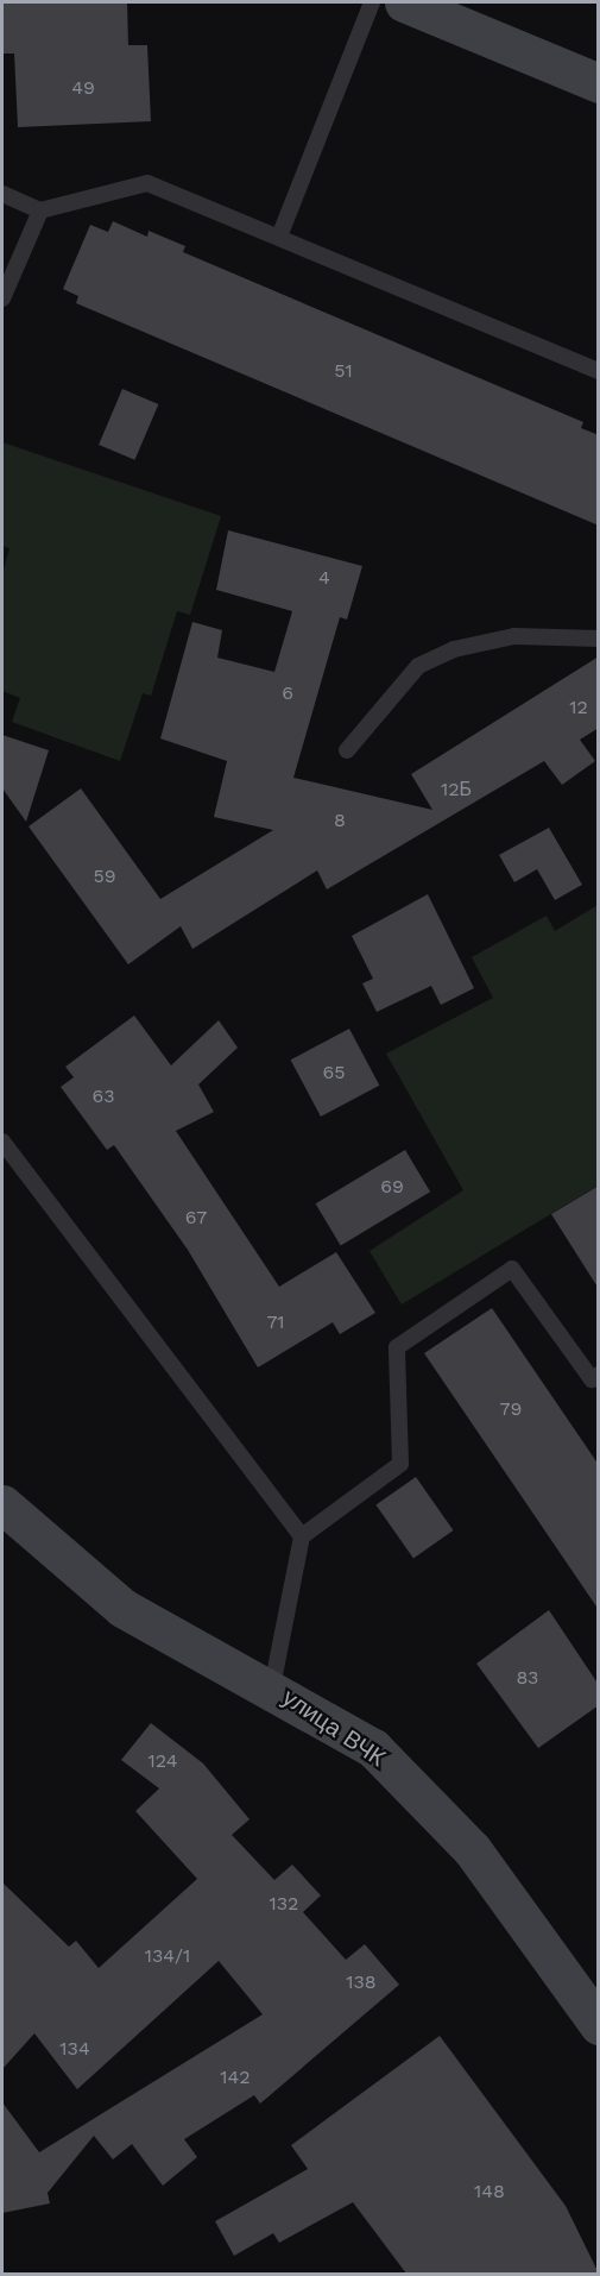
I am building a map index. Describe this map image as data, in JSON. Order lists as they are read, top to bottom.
{
  "streets": {
    "main road": ["улица ВЧК"]
  },
  "house_numbers": [
    "49",
    "51",
    "4",
    "6",
    "12",
    "12Б",
    "8",
    "59",
    "65",
    "63",
    "69",
    "67",
    "71",
    "79",
    "83",
    "124",
    "132",
    "134/1",
    "138",
    "134",
    "142",
    "148"
  ]
}
